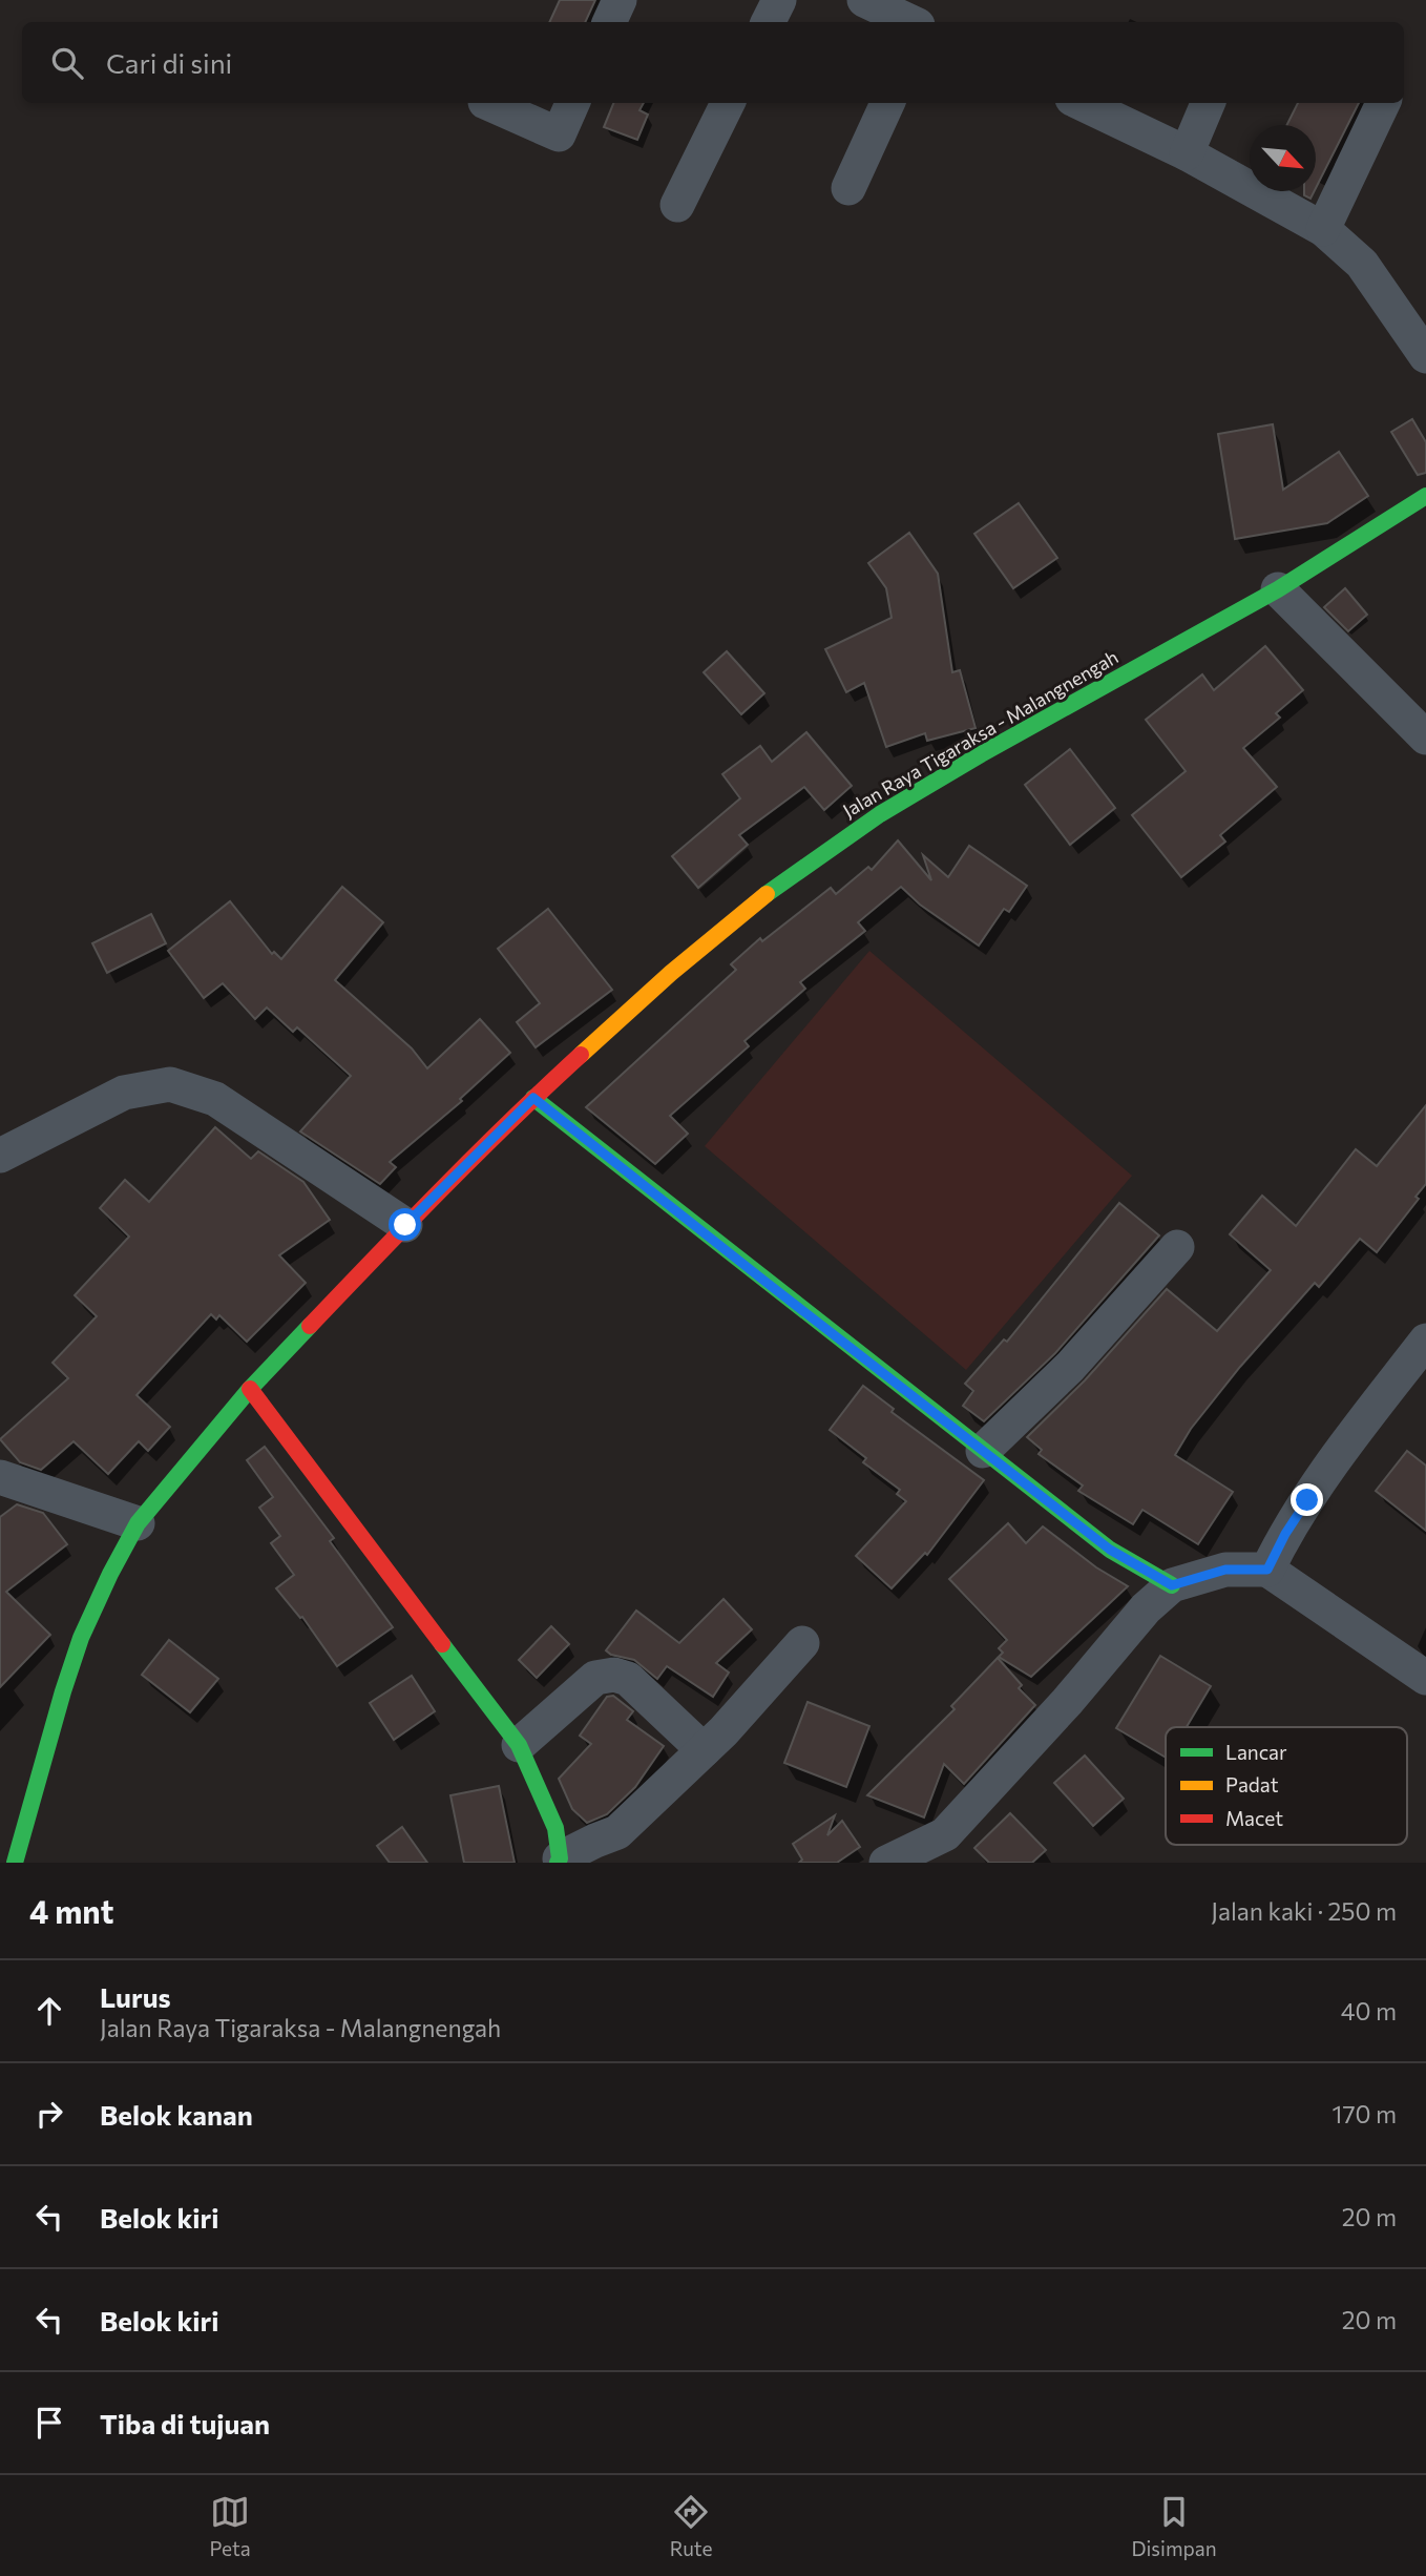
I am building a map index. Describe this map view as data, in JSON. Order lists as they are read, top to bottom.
{
  "streets": {
    "main road": ["Jalan Raya Tigaraksa - Malangnengah"]
  },
  "legend": ["Lancar", "Padat", "Macet"],
  "north": "bottom right",
  "page": {
    "search": "Cari di sini",
    "heading": ["4 mnt", "Jalan kaki · 250 m"],
    "list": [
      ["Lurus", "Jalan Raya Tigaraksa - Malangnengah", "40 m"],
      ["Belok kanan", "170 m"],
      ["Belok kiri", "20 m"],
      ["Belok kiri", "20 m"],
      "Tiba di tujuan"
    ],
    "nav": ["Peta", "Rute", "Disimpan"]
  }
}
